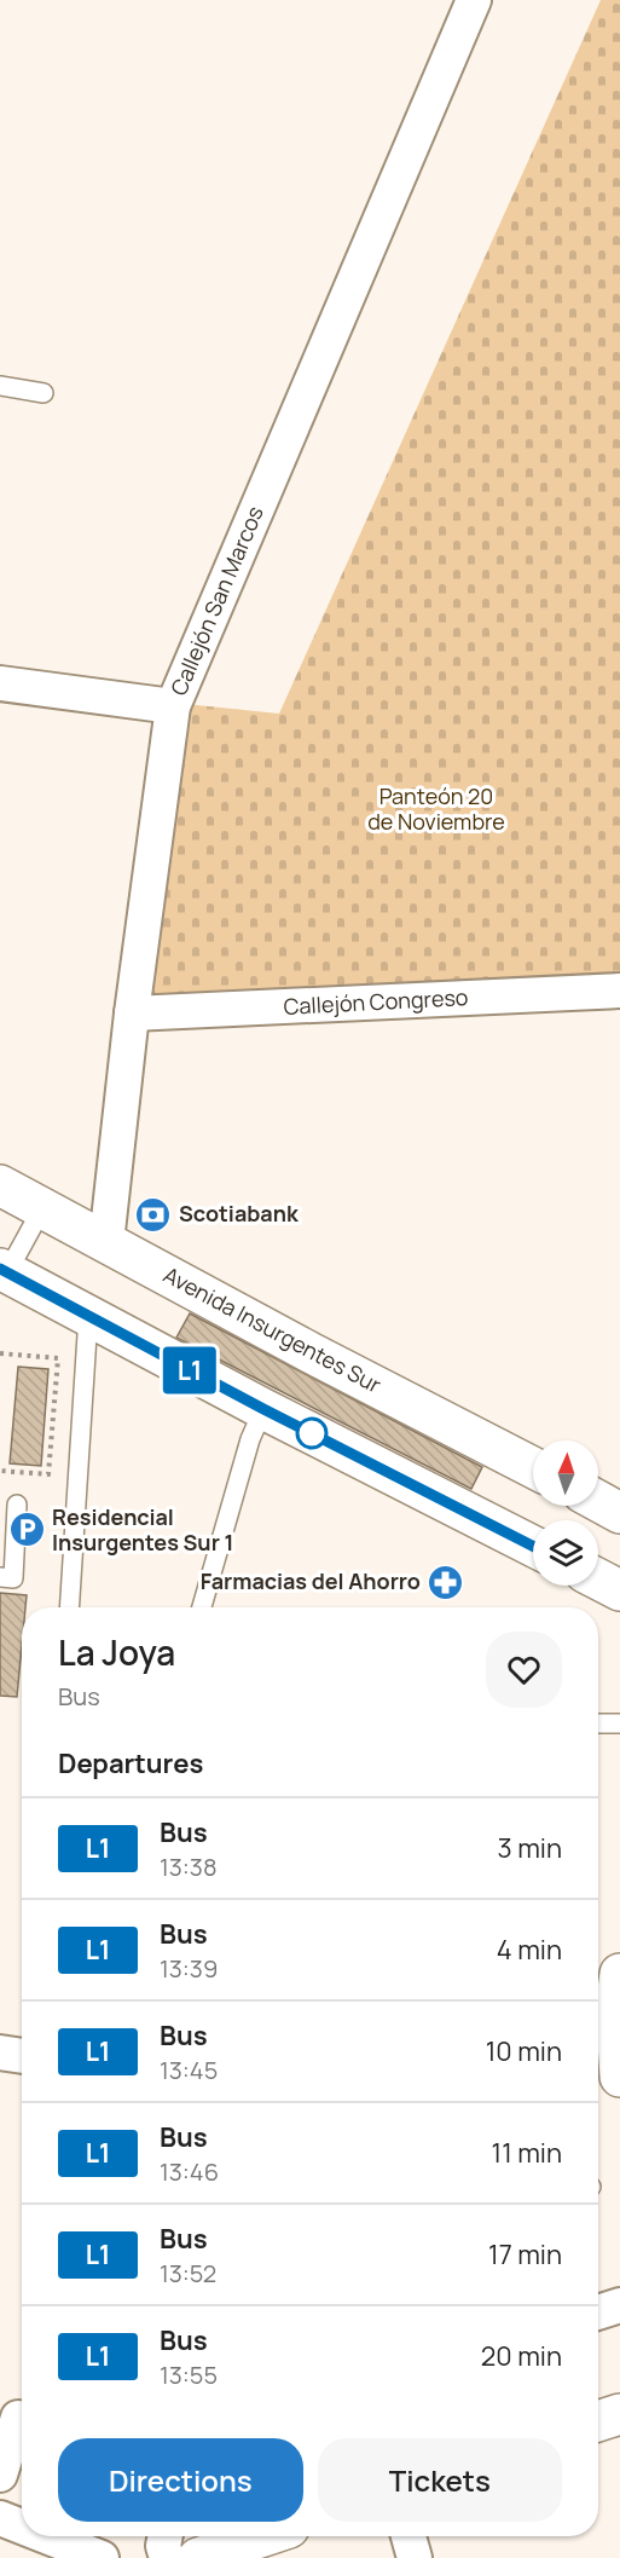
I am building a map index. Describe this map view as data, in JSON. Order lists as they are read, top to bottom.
{
  "streets": {
    "main road": ["Avenida Insurgentes Sur"],
    "street": ["Callejón San Marcos", "Callejón Congreso"]
  },
  "crossings": [
    ["Callejón San Marcos", "Callejón Congreso"],
    ["Callejón San Marcos", "Avenida Insurgentes Sur"]
  ],
  "parks": ["Panteón 20 de Noviembre"],
  "places": {
    "bank": ["Scotiabank"],
    "parking": ["Residencial Insurgentes Sur 1"],
    "pharmacy": ["Farmacias del Ahorro"]
  },
  "lines": ["bus line L1"],
  "north": "top",
  "page": {
    "on_map": "L1",
    "heading": [
      ["La Joya", "Bus"],
      "Departures"
    ],
    "list": [
      {
        "mark": "L1",
        "name": "Bus",
        "note": "13:38",
        "value": "3 min"
      },
      {
        "mark": "L1",
        "name": "Bus",
        "note": "13:39",
        "value": "4 min"
      },
      {
        "mark": "L1",
        "name": "Bus",
        "note": "13:45",
        "value": "10 min"
      },
      {
        "mark": "L1",
        "name": "Bus",
        "note": "13:46",
        "value": "11 min"
      },
      {
        "mark": "L1",
        "name": "Bus",
        "note": "13:52",
        "value": "17 min"
      },
      {
        "mark": "L1",
        "name": "Bus",
        "note": "13:55",
        "value": "20 min"
      }
    ],
    "buttons": ["Directions", "Tickets"]
  }
}
